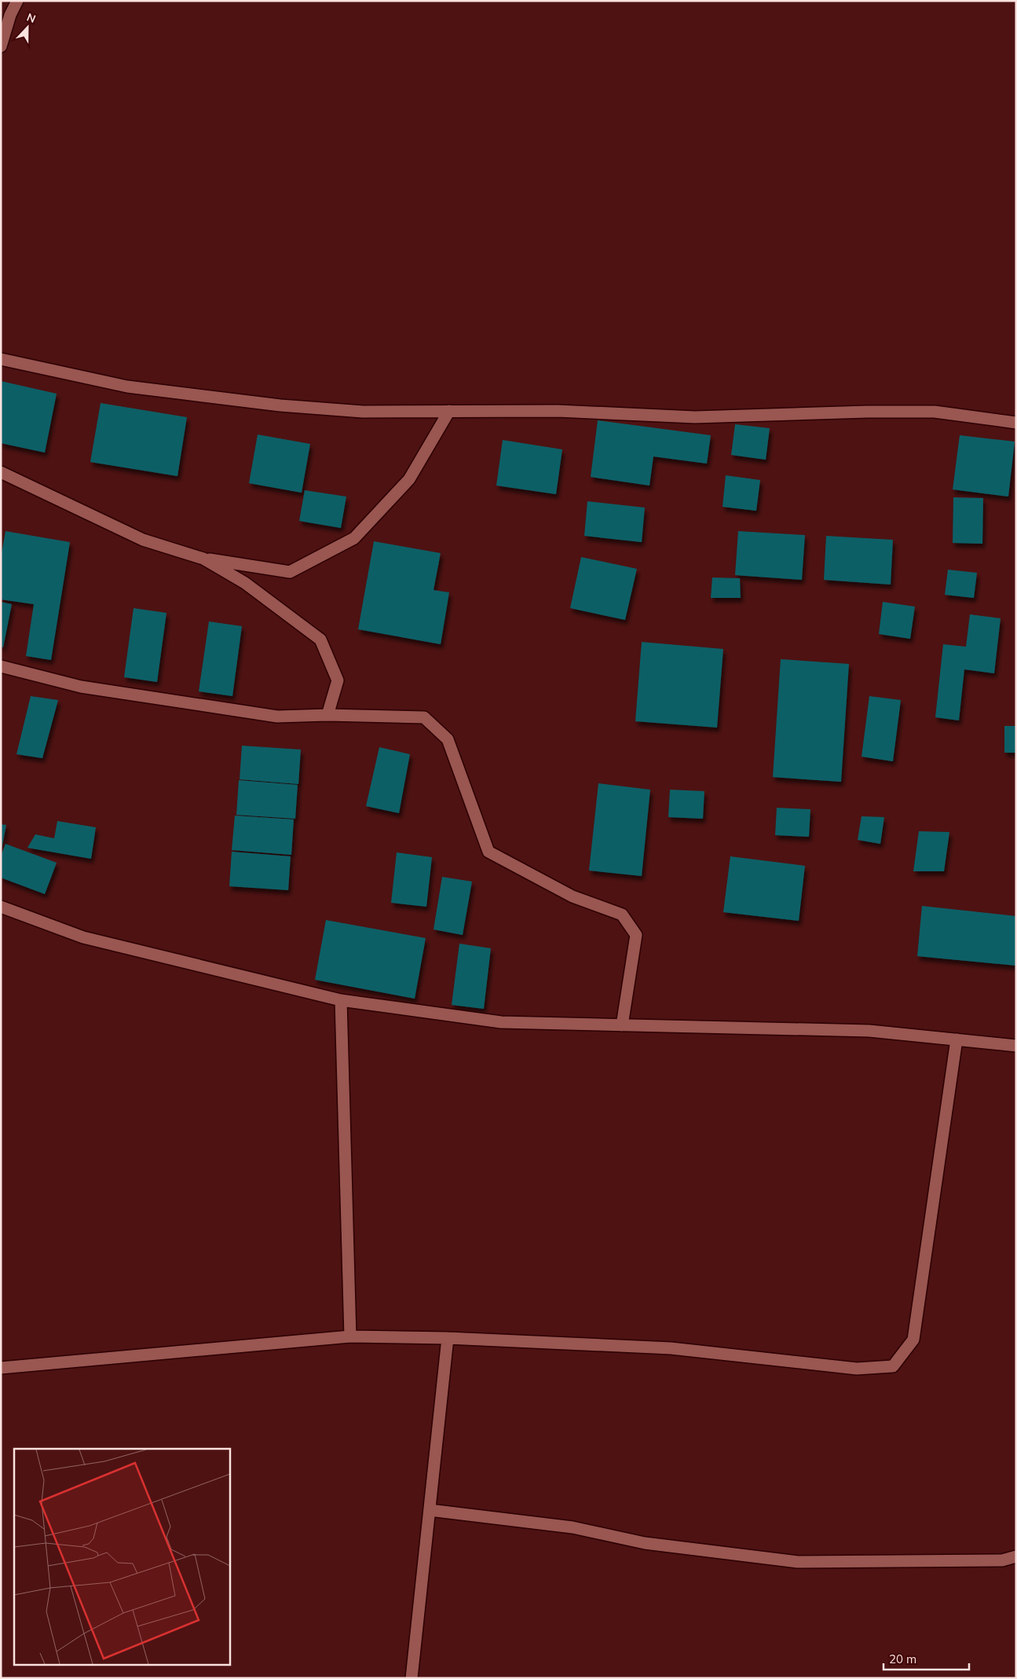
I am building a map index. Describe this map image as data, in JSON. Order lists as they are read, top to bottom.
{
  "scale_bar": "20 m",
  "north": "top"
}
